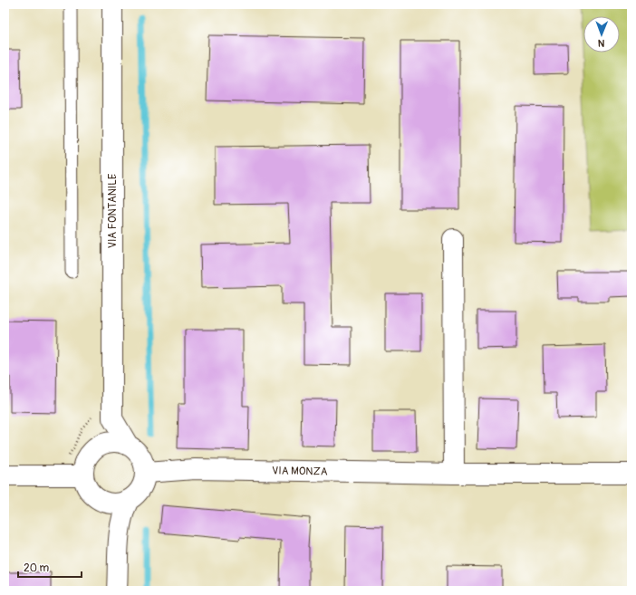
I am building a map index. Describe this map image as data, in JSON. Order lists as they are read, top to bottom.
{
  "streets": {
    "street": ["VIA FONTANILE", "VIA MONZA"]
  },
  "crossings": [
    ["VIA FONTANILE", "VIA MONZA"]
  ],
  "scale_bar": "20 m",
  "north": "bottom"
}
